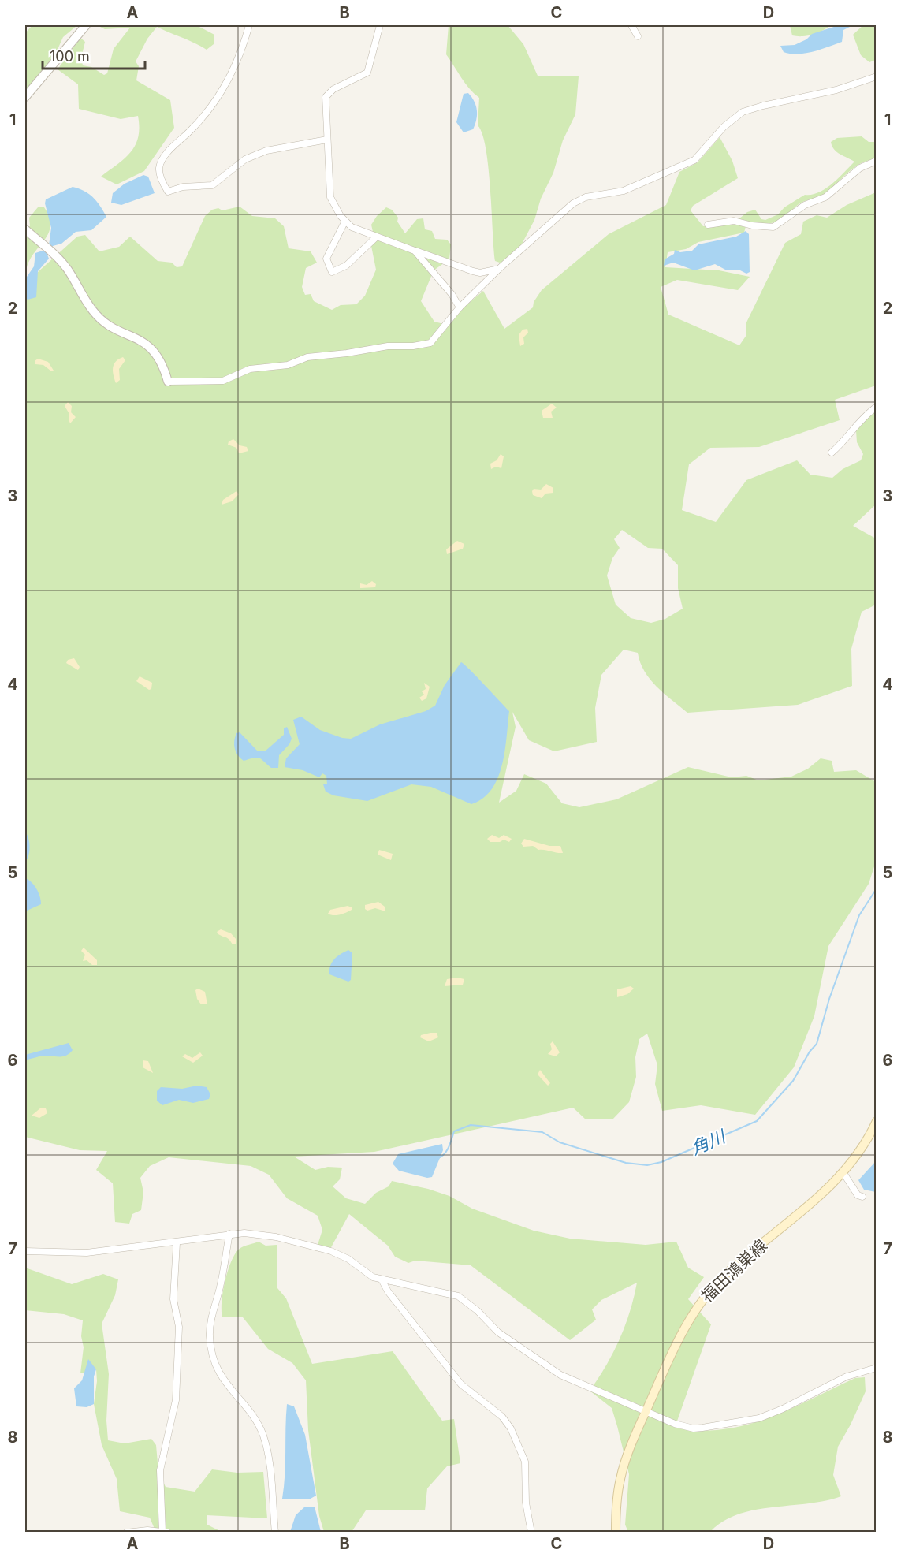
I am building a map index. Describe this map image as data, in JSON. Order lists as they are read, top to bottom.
{
  "streets": {
    "main road": ["福田鴻巣線"]
  },
  "water": ["角川"],
  "scale_bar": "100 m",
  "grid": {
    "columns": [
      "A",
      "B",
      "C",
      "D"
    ],
    "rows": [
      "1",
      "2",
      "3",
      "4",
      "5",
      "6",
      "7",
      "8"
    ]
  }
}
